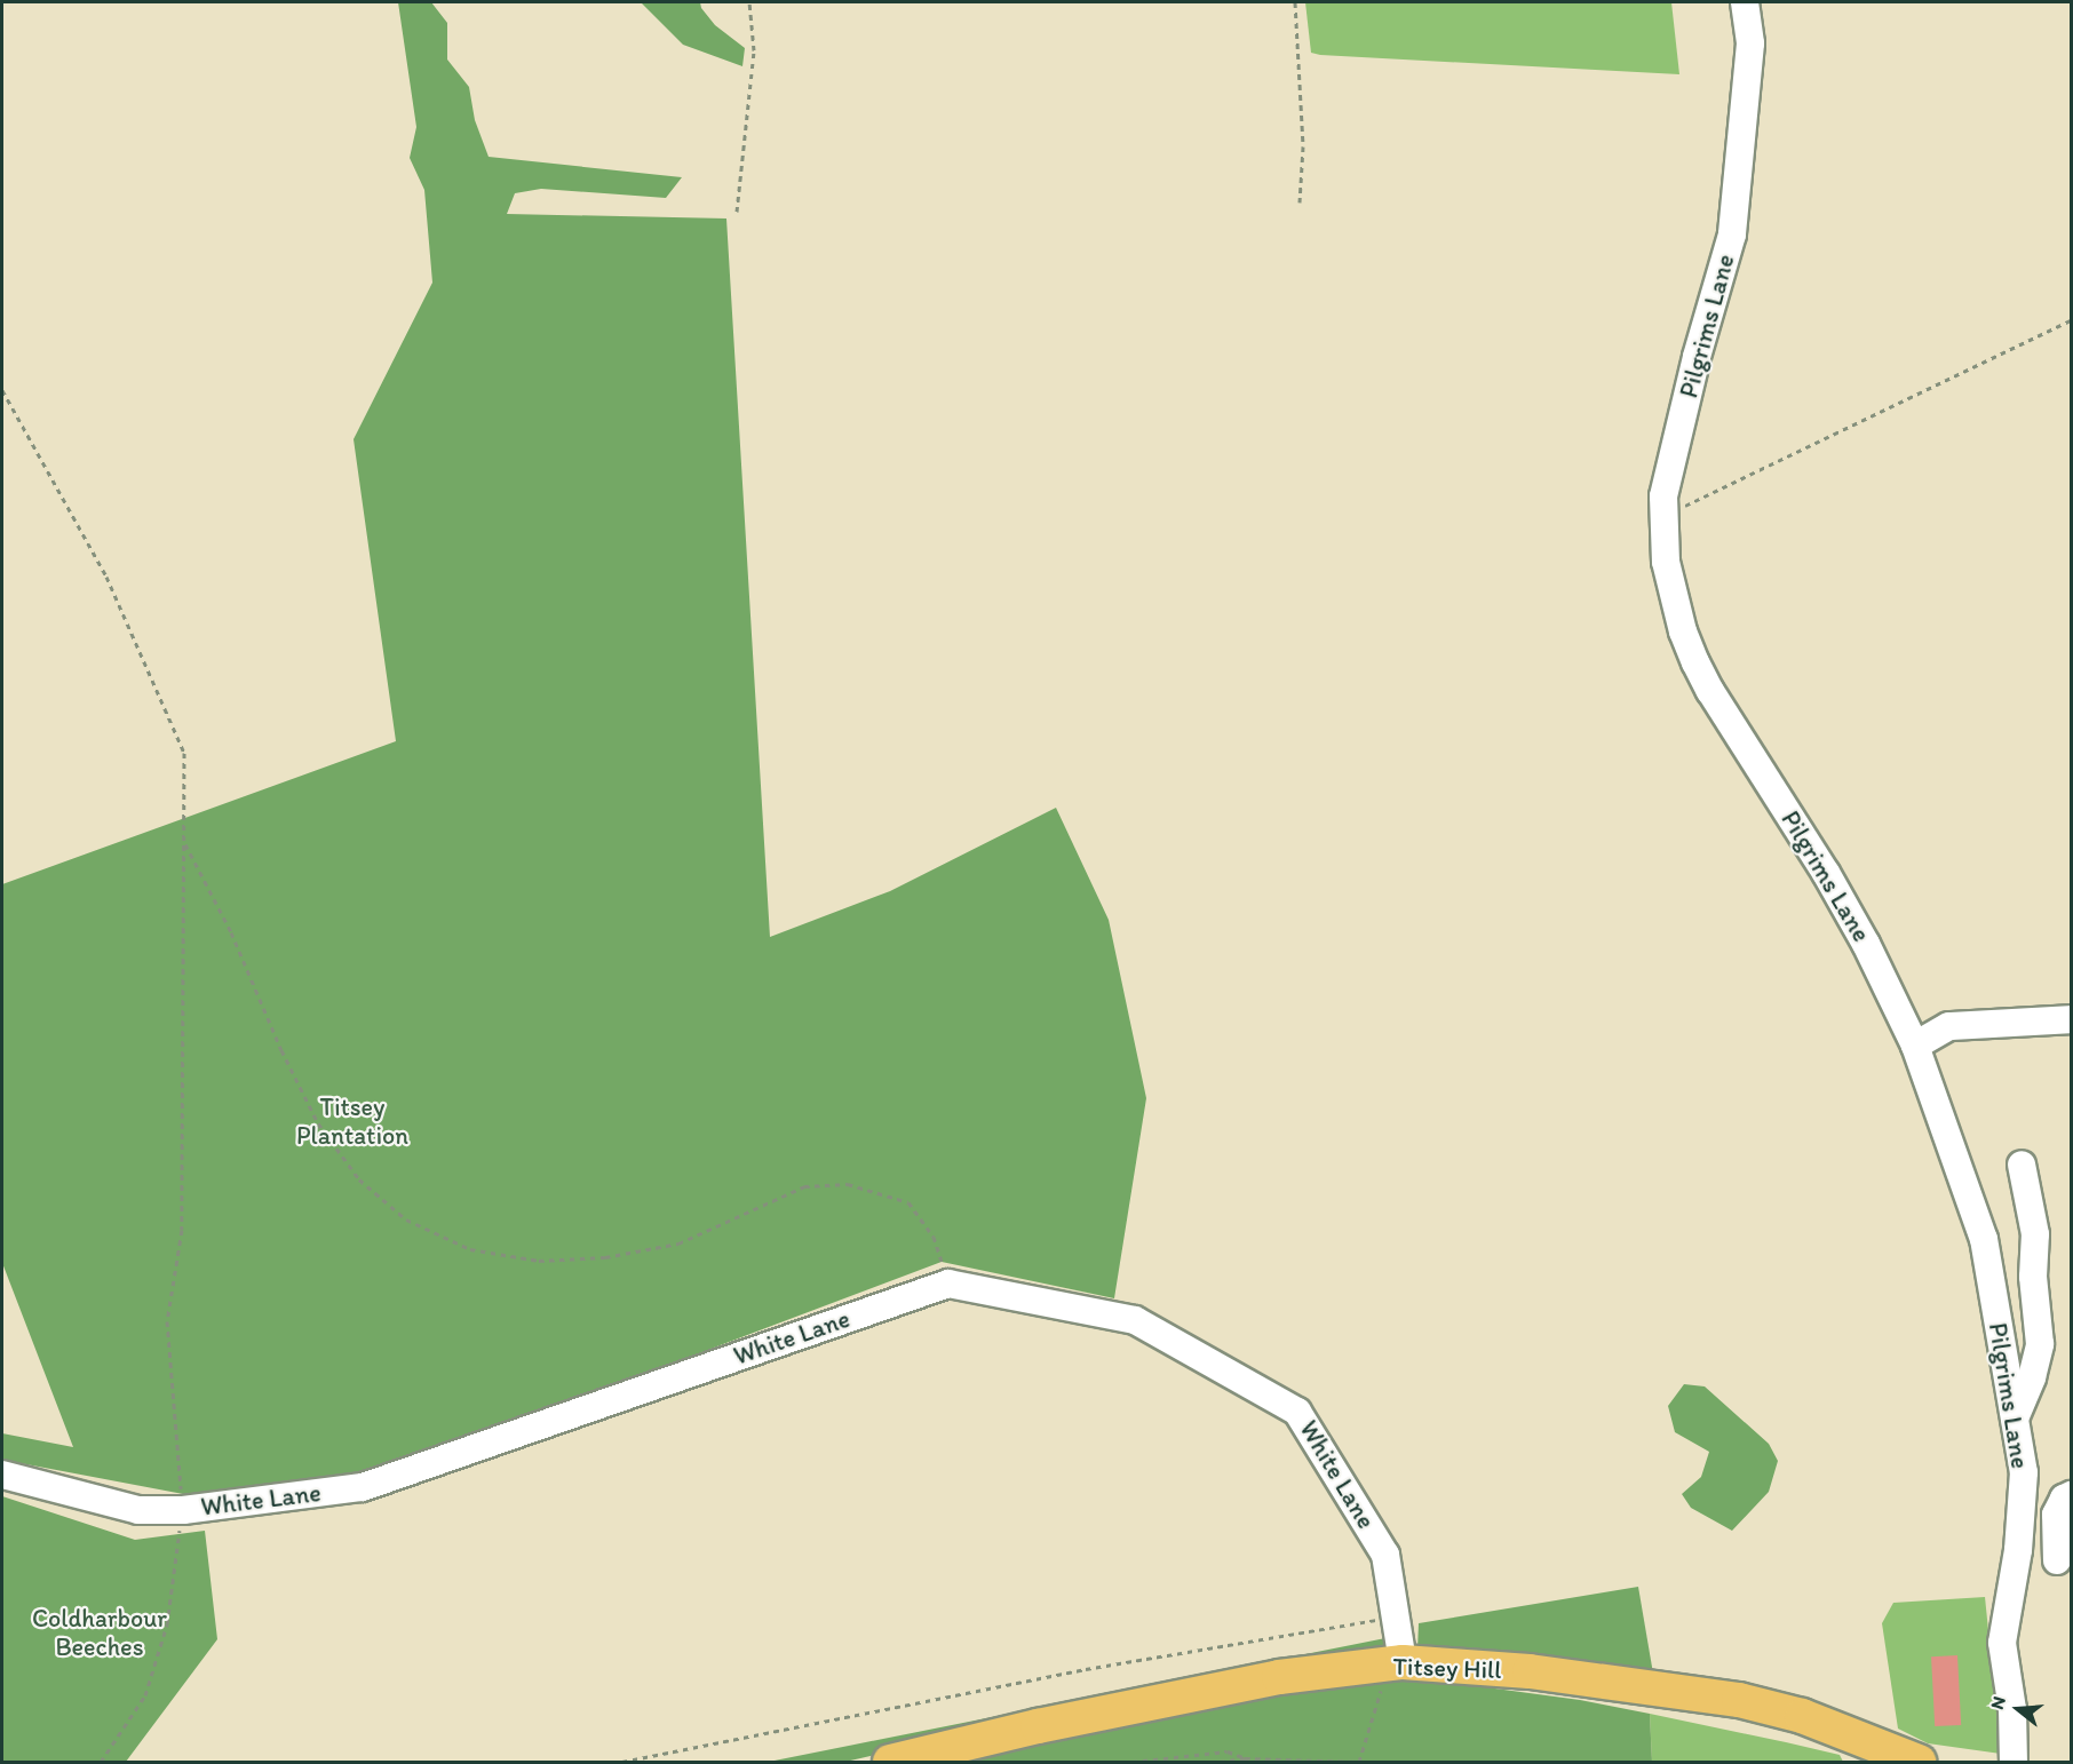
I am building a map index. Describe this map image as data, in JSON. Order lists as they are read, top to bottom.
{
  "streets": {
    "main road": ["Titsey Hill"],
    "street": ["Pilgrims Lane", "White Lane"]
  },
  "crossings": [
    ["White Lane", "Titsey Hill"]
  ],
  "parks": ["Titsey Plantation", "Coldharbour Beeches"],
  "north": "left"
}
